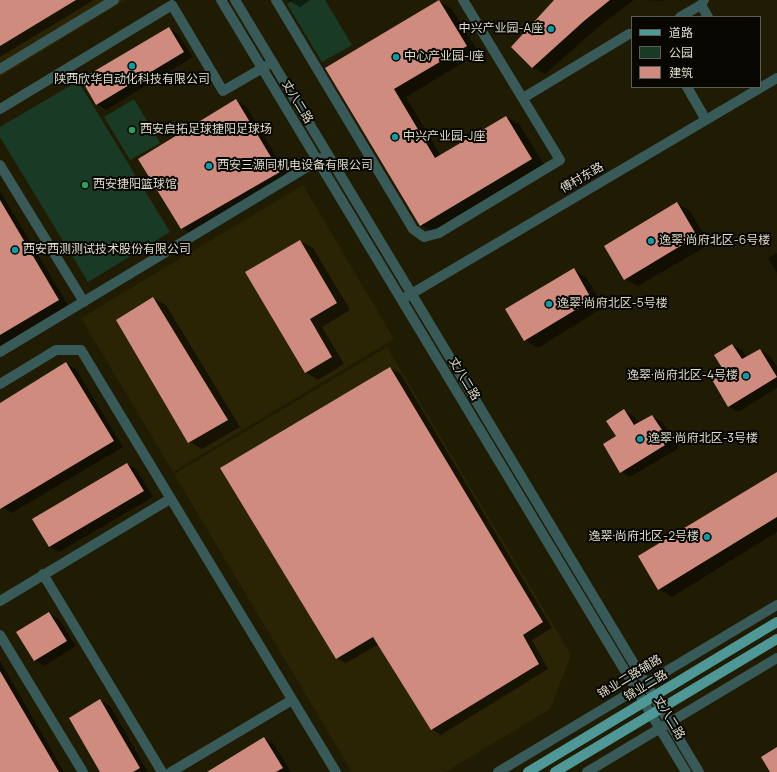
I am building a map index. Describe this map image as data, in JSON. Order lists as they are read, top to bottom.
{
  "streets": {
    "main road": ["锦业二路"],
    "street": ["丈八二路", "傅村东路", "锦业二路辅路"]
  },
  "crossings": [
    ["丈八二路", "傅村东路"],
    ["丈八二路", "锦业二路辅路"],
    ["丈八二路", "锦业二路"]
  ],
  "places": [
    "中兴产业园-A座",
    "中心产业园-I座",
    "陕西欣华自动化科技有限公司",
    "西安启拓足球捷阳足球场",
    "中兴产业园-J座",
    "西安三源同机电设备有限公司",
    "西安捷阳篮球馆",
    "逸翠·尚府北区-6号楼",
    "西安西测测试技术股份有限公司",
    "逸翠·尚府北区-5号楼",
    "逸翠·尚府北区-4号楼",
    "逸翠·尚府北区-3号楼",
    "逸翠·尚府北区-2号楼"
  ],
  "legend": ["道路", "公园", "建筑"]
}
